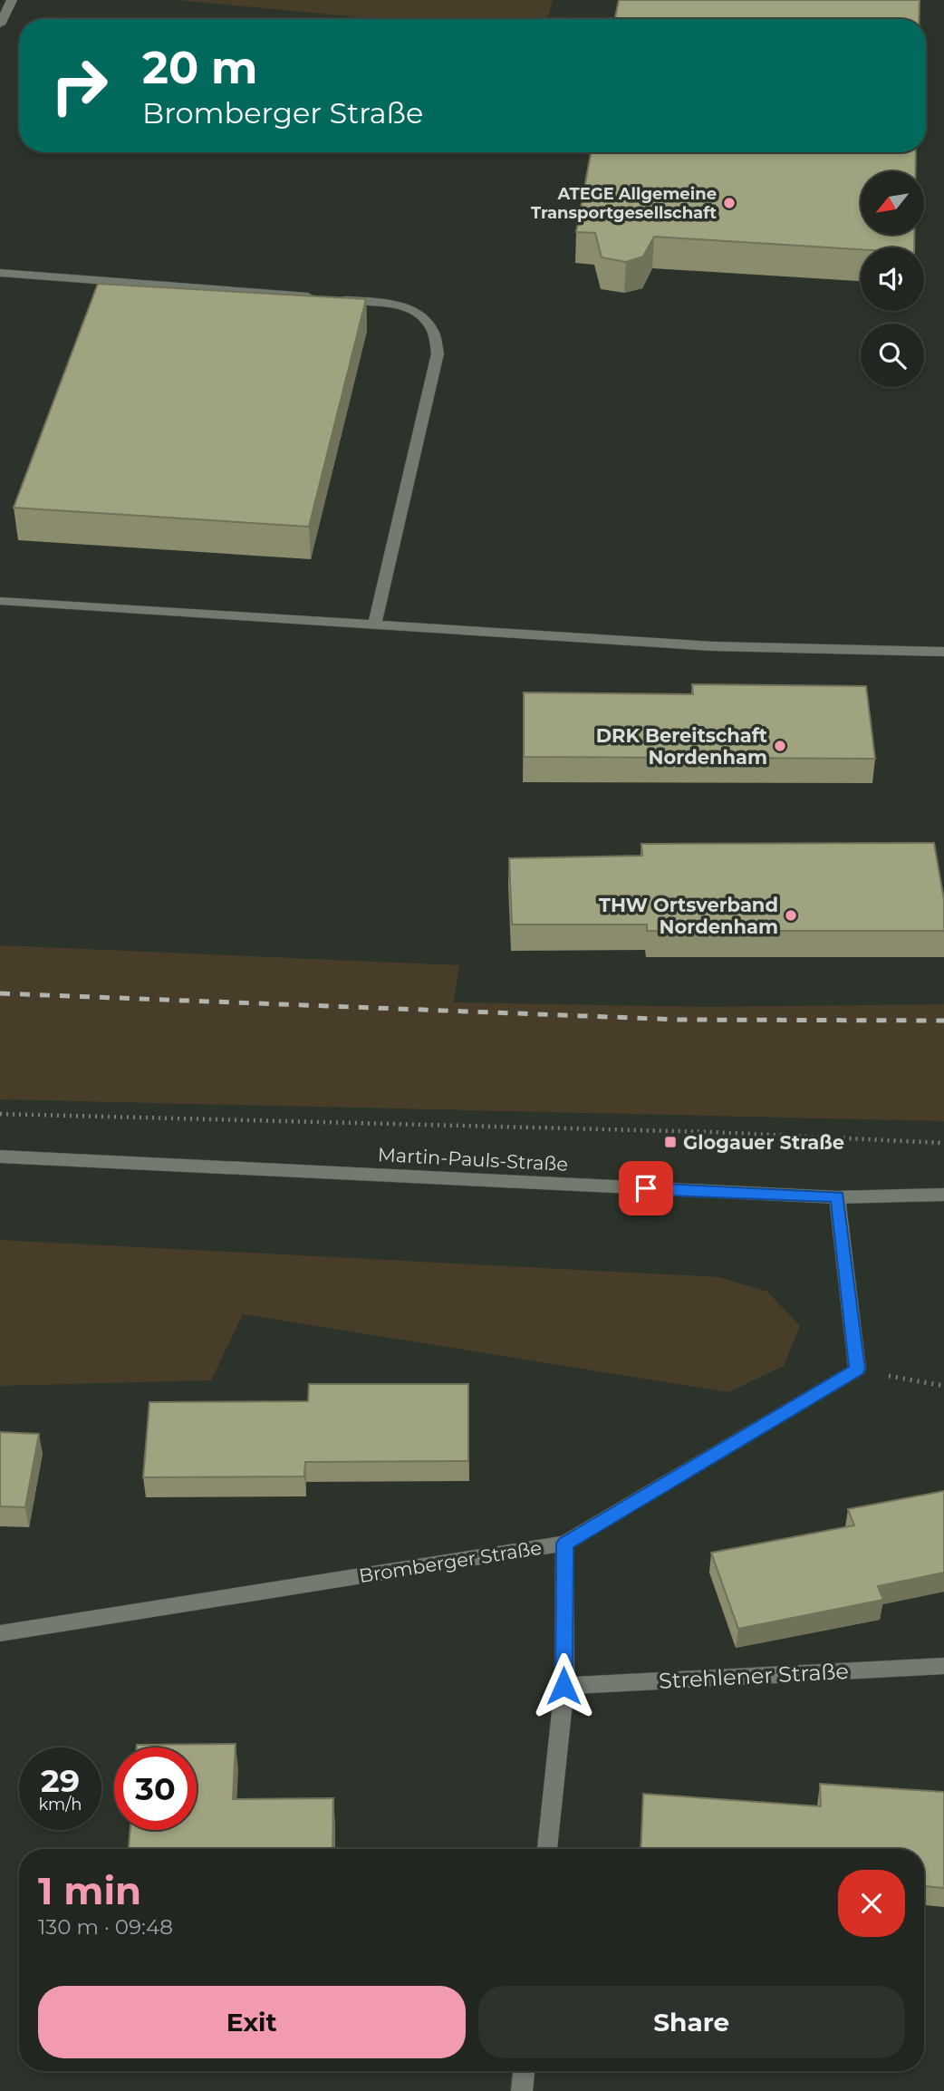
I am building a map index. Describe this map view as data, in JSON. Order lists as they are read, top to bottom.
{
  "streets": {
    "street": ["Martin-Pauls-Straße", "Bromberger Straße", "Strehlener Straße"]
  },
  "places": {
    "other": ["ATEGE Allgemeine Transportgesellschaft", "DRK Bereitschaft Nordenham", "THW Ortsverband Nordenham"],
    "transit": ["Glogauer Straße"]
  },
  "north": "bottom left",
  "page": {
    "turn": ["20 m", "Bromberger Straße"],
    "speed": "29 km/h",
    "limit": "30",
    "heading": ["1 min", "130 m · 09:48"],
    "buttons": ["Exit", "Share"]
  }
}
